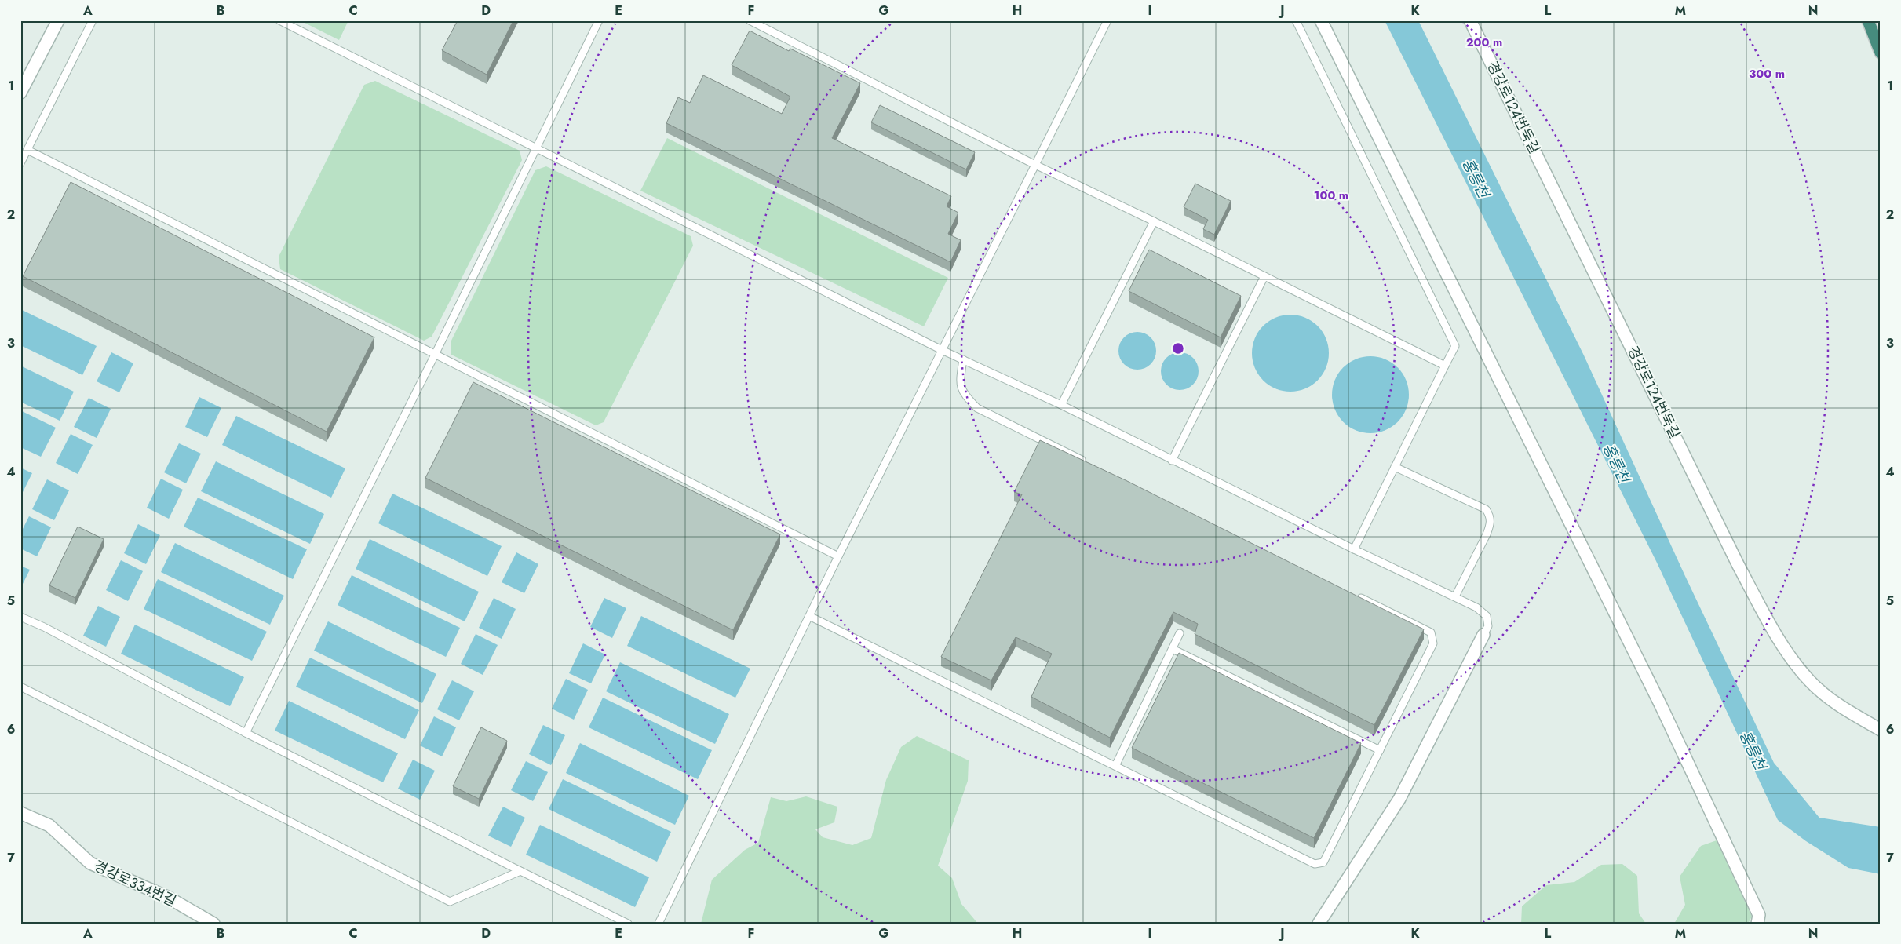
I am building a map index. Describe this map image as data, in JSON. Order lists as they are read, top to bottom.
{
  "streets": {
    "street": ["경강로124번둑길", "경강로334번길"]
  },
  "water": ["홍릉천"],
  "grid": {
    "columns": [
      "A",
      "B",
      "C",
      "D",
      "E",
      "F",
      "G",
      "H",
      "I",
      "J",
      "K",
      "L",
      "M",
      "N"
    ],
    "rows": [
      "1",
      "2",
      "3",
      "4",
      "5",
      "6",
      "7"
    ]
  },
  "rings": ["200 m", "300 m", "100 m"]
}
